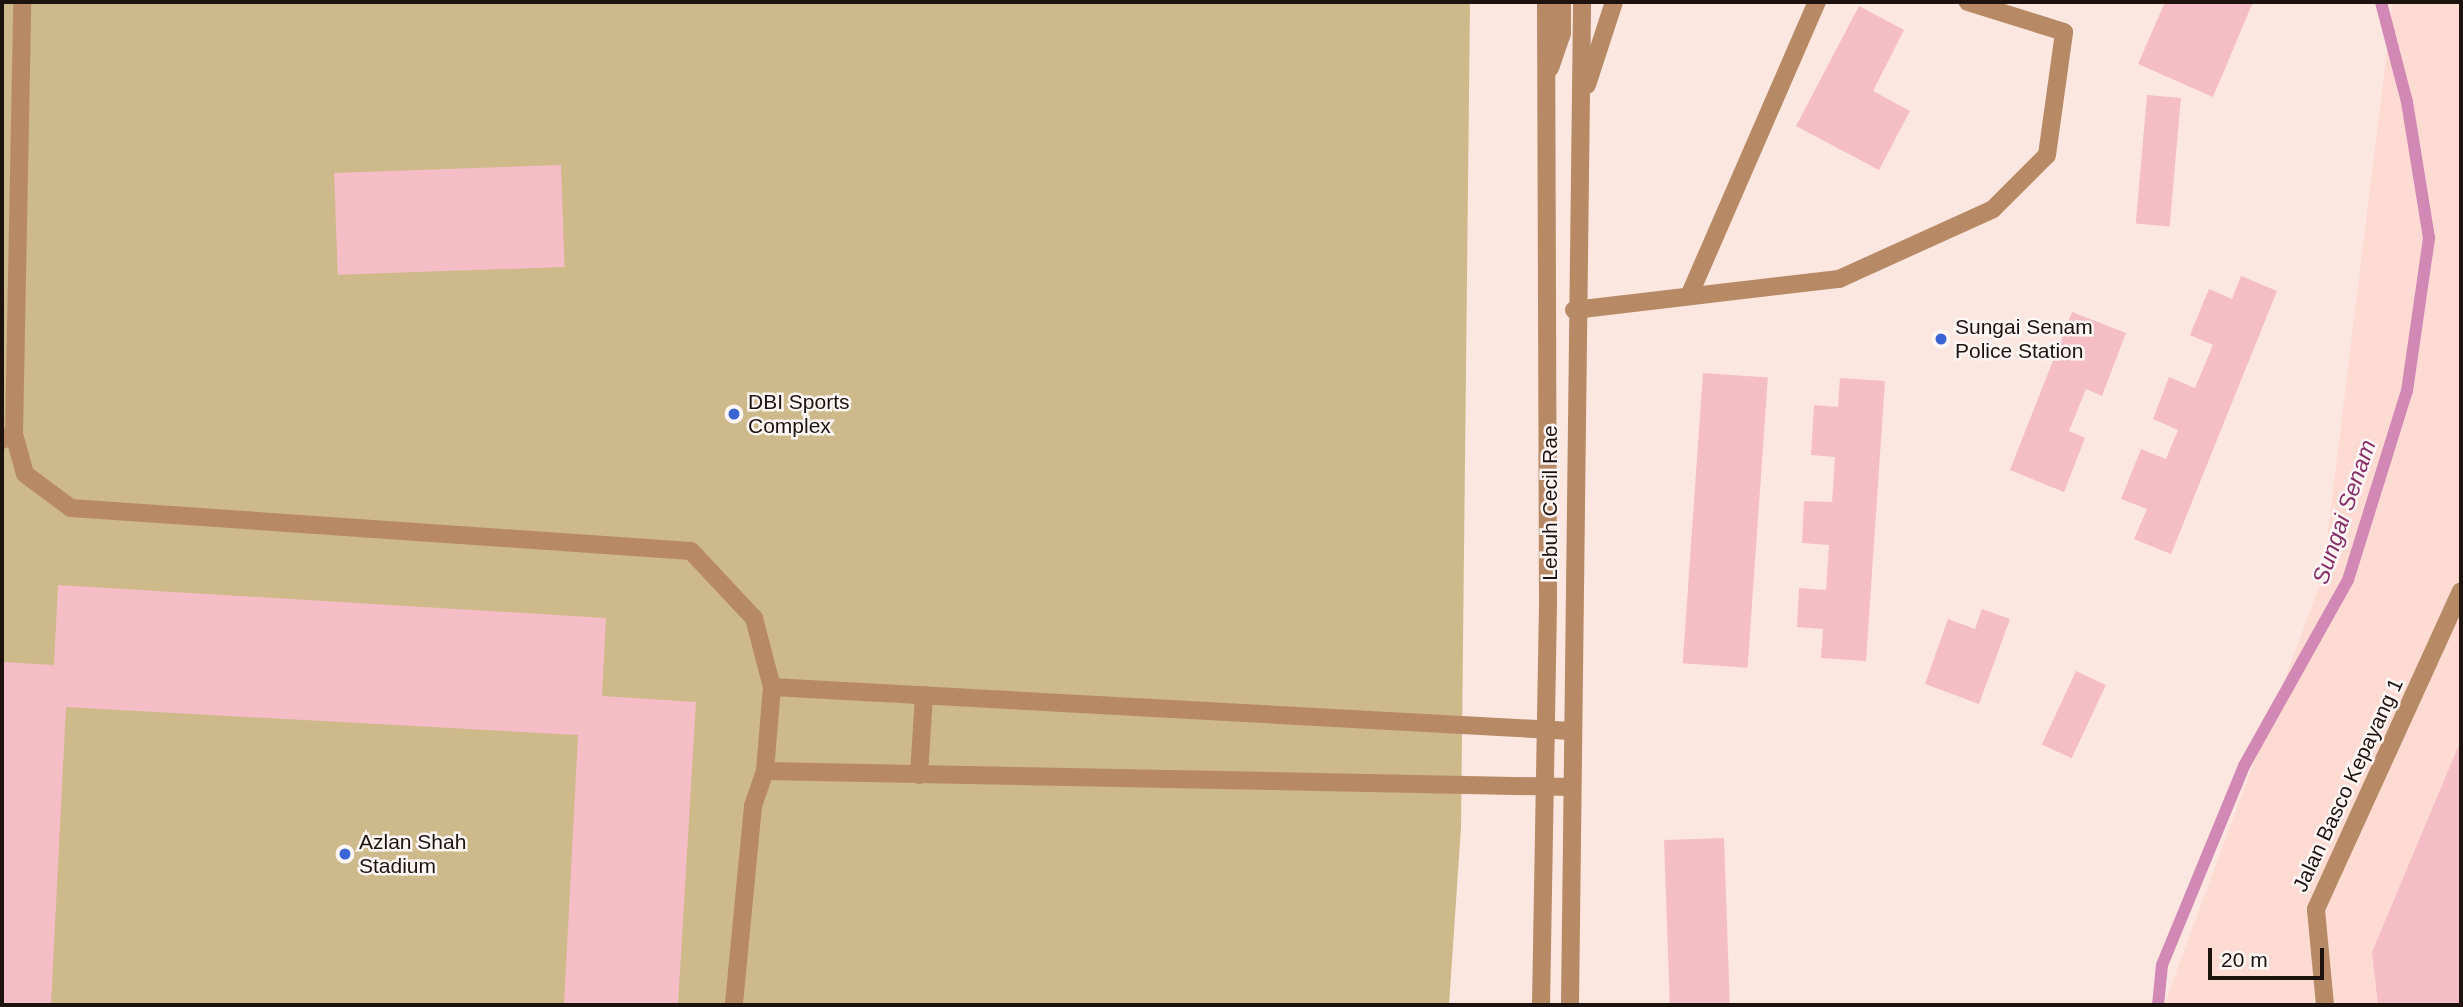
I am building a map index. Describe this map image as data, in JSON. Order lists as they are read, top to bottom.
{
  "streets": {
    "street": ["Lebuh Cecil Rae", "Jalan Basco Kepayang 1"]
  },
  "water": ["Sungai Senam"],
  "places": ["Sungai Senam Police Station", "DBI Sports Complex", "Azlan Shah Stadium"],
  "scale_bar": "20 m"
}
